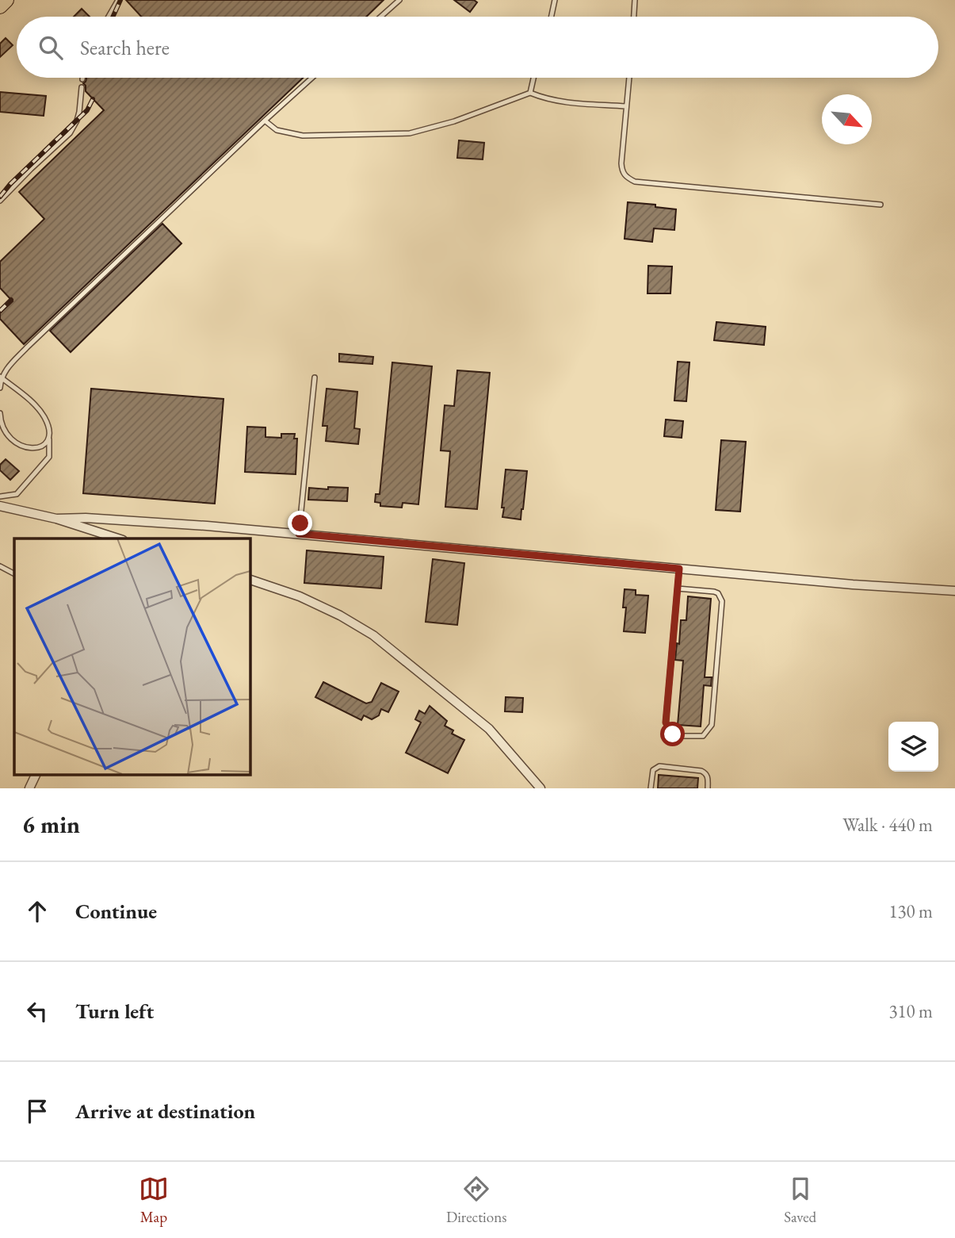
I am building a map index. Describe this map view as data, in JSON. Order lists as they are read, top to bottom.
{
  "north": "bottom right",
  "page": {
    "search": "Search here",
    "heading": ["6 min", "Walk · 440 m"],
    "list": [
      ["Continue", "130 m"],
      ["Turn left", "310 m"],
      "Arrive at destination"
    ],
    "nav": ["Map", "Directions", "Saved"]
  }
}
